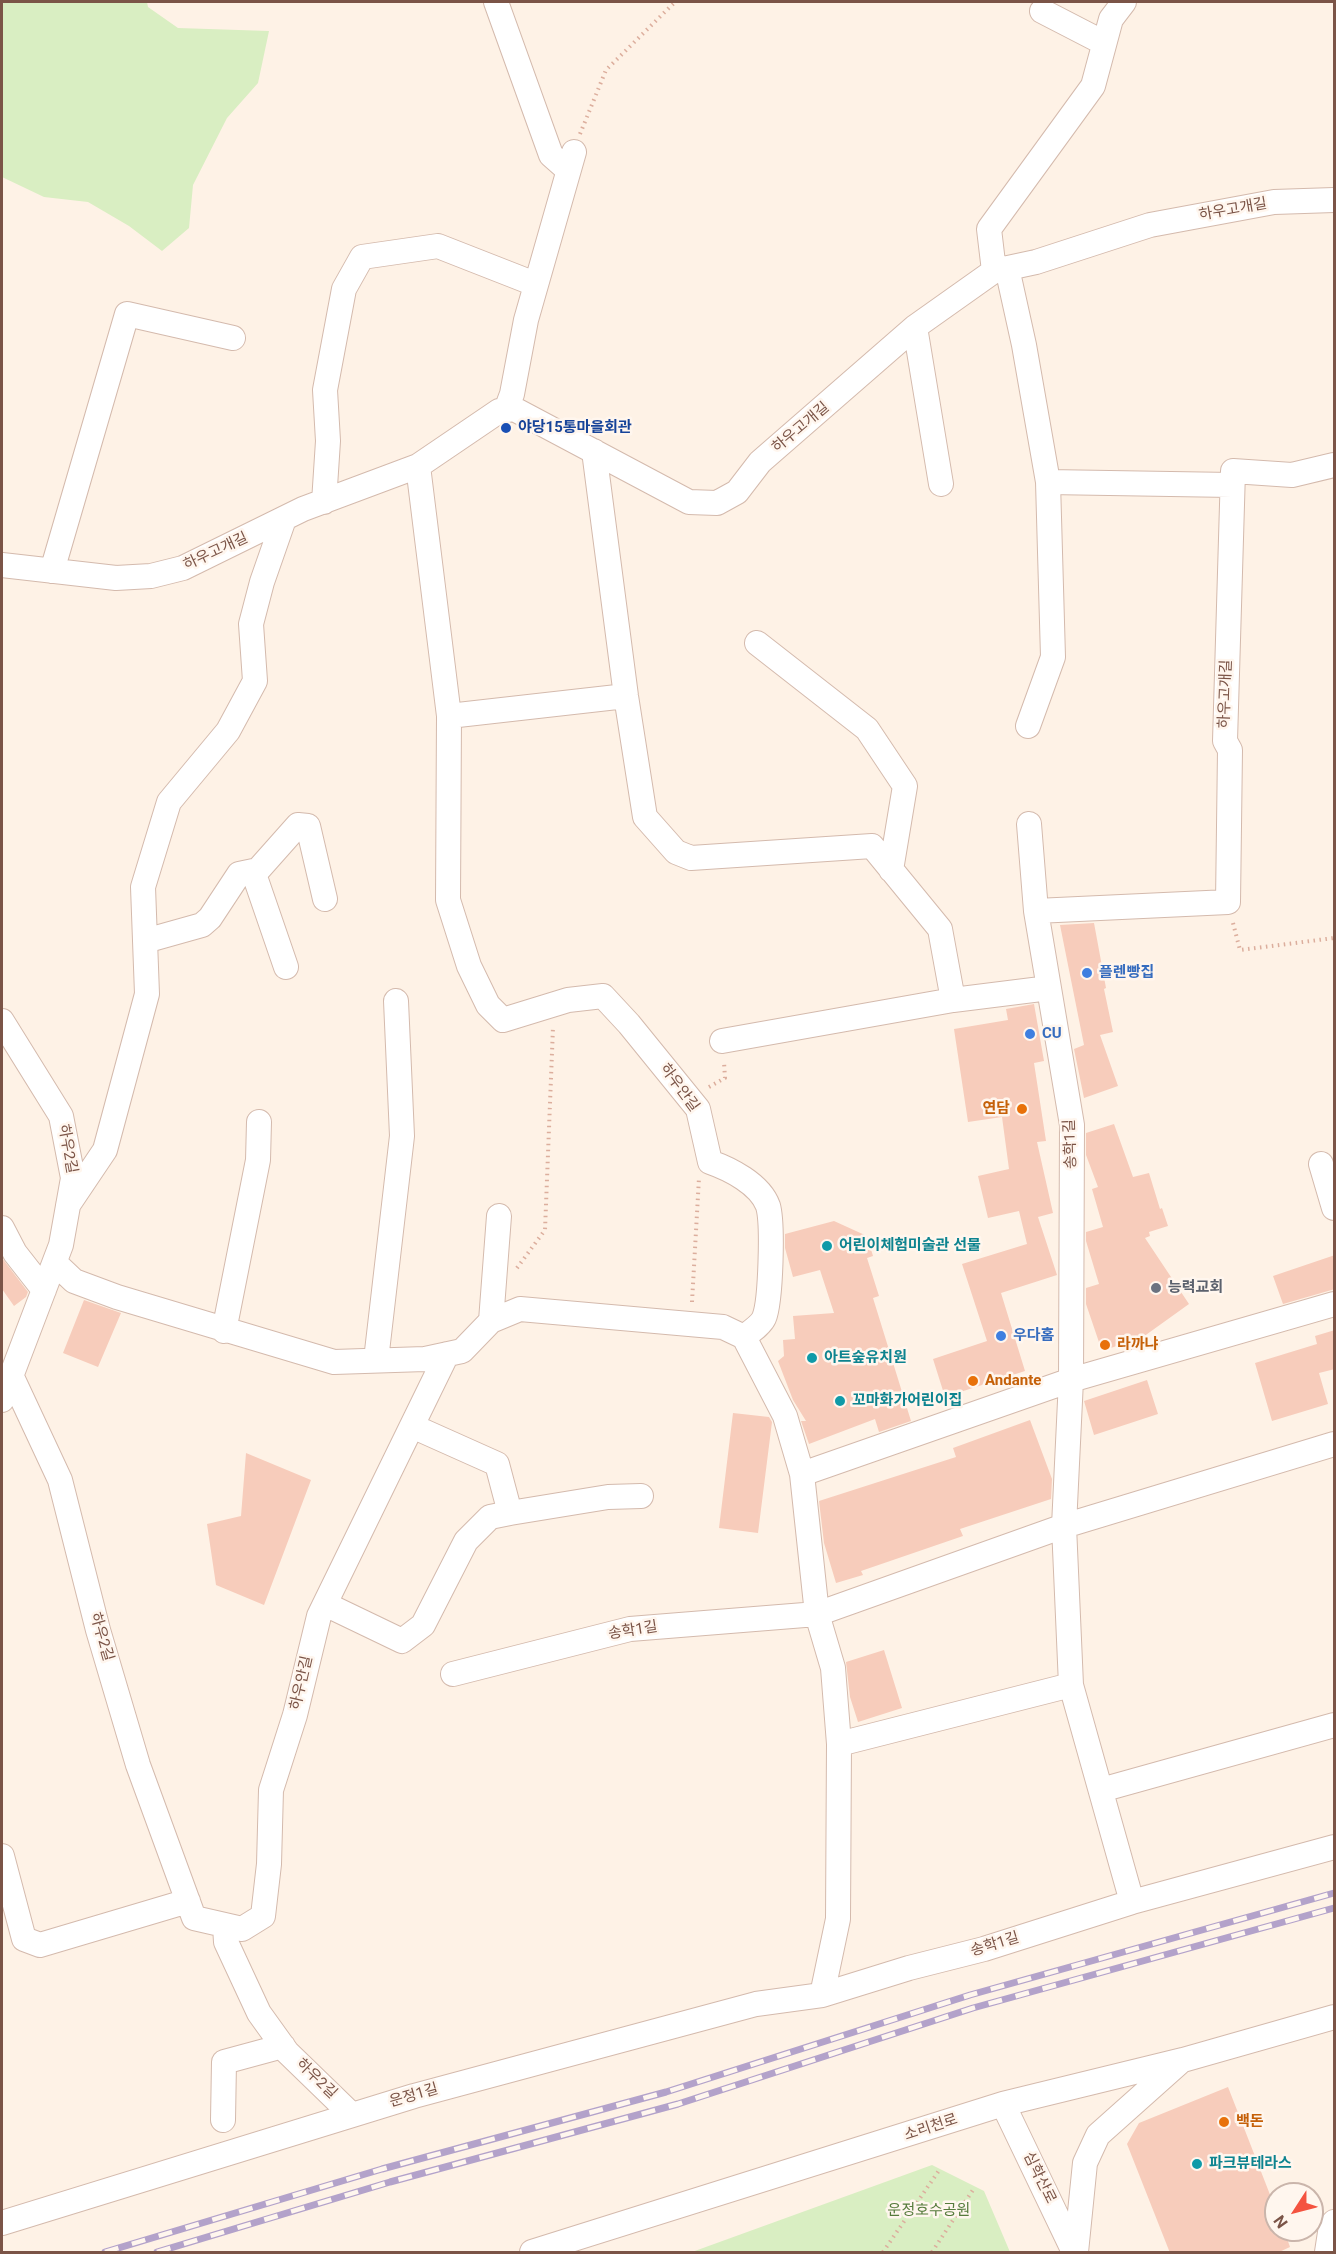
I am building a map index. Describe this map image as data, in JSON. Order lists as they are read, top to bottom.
{
  "streets": {
    "street": [
      "하우고개길",
      "하우안길",
      "송학1길",
      "하우2길",
      "운정1길",
      "소리천로",
      "심학산로"
    ]
  },
  "crossings": [
    ["하우안길", "하우2길"],
    ["송학1길", "운정1길"],
    ["하우2길", "운정1길"],
    ["소리천로", "심학산로"]
  ],
  "parks": ["운정호수공원"],
  "places": [
    "야당15통마을회관",
    "플렌빵집",
    "CU",
    "연담",
    "어린이체험미술관 선물",
    "능력교회",
    "우다홈",
    "라까냐",
    "아트숲유치원",
    "Andante",
    "꼬마화가어린이집",
    "백돈",
    "파크뷰테라스"
  ],
  "north": "bottom left"
}
